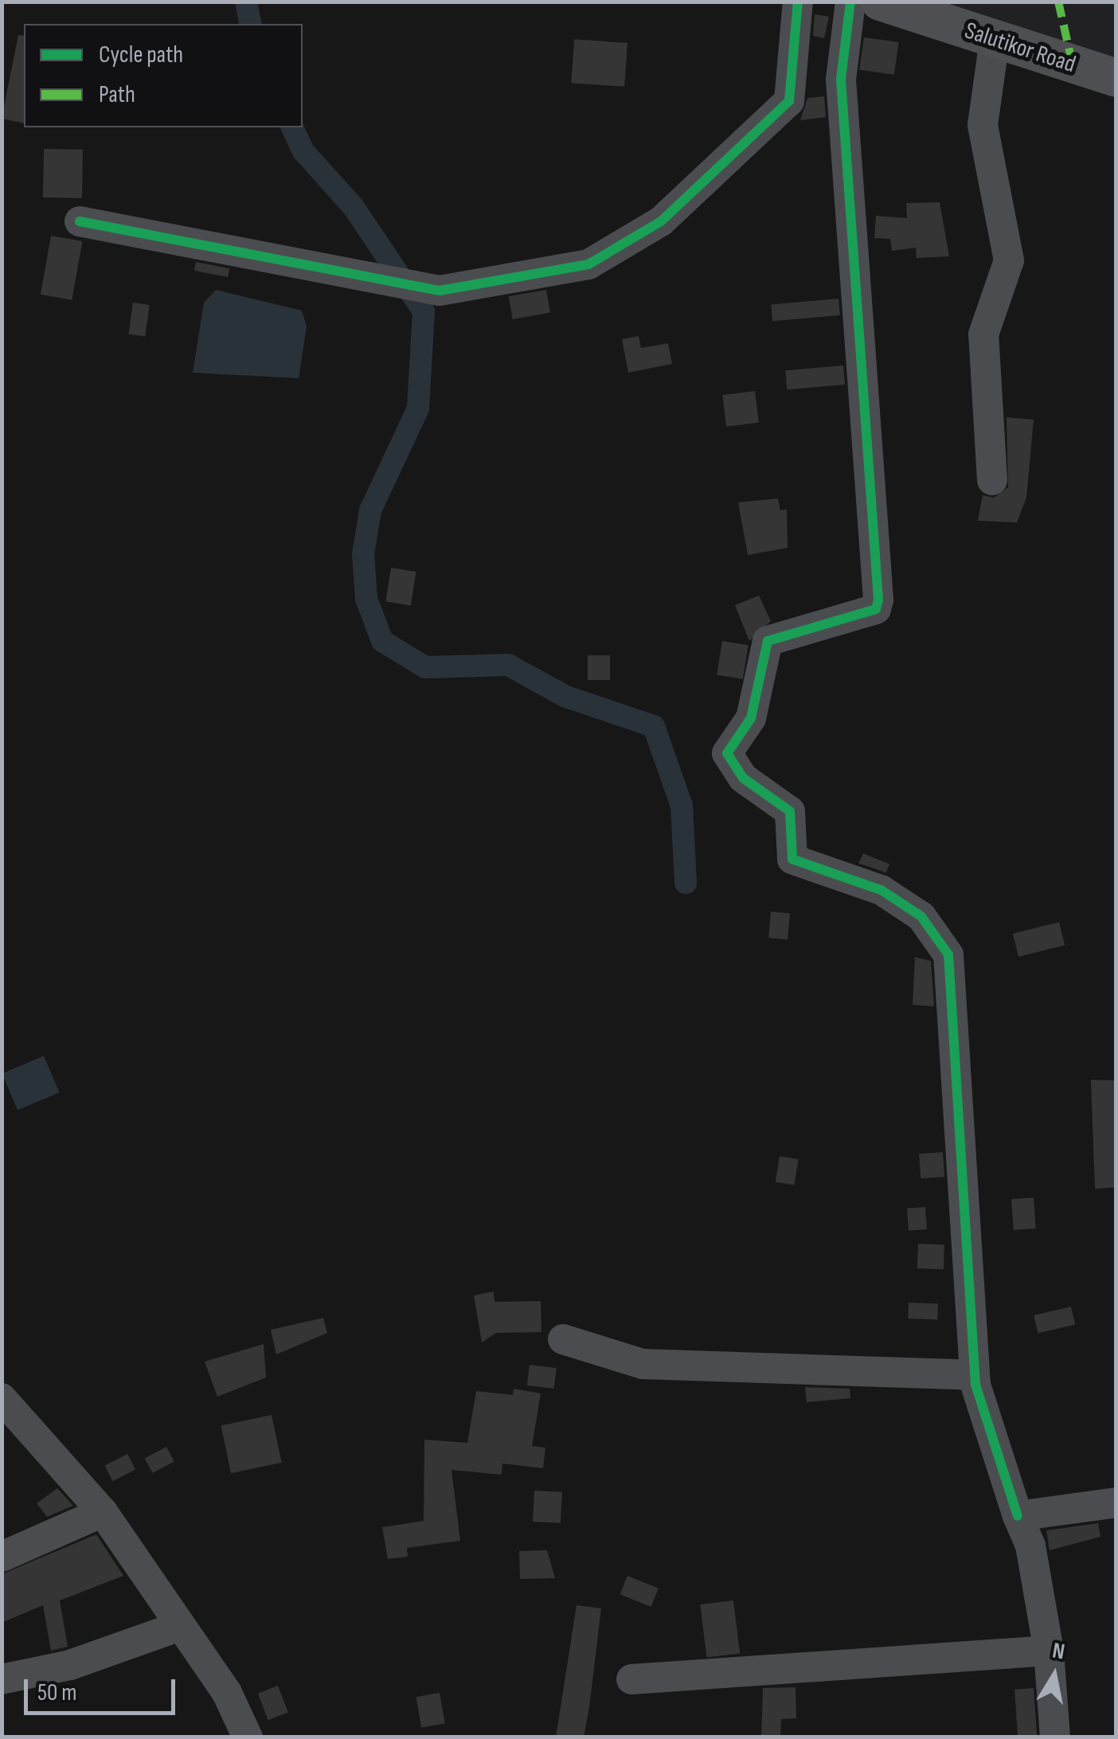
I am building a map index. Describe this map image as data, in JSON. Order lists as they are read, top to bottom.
{
  "streets": {
    "main road": ["Salutikor Road"]
  },
  "legend": ["Cycle path", "Path"],
  "scale_bar": "50 m",
  "north": "top"
}
